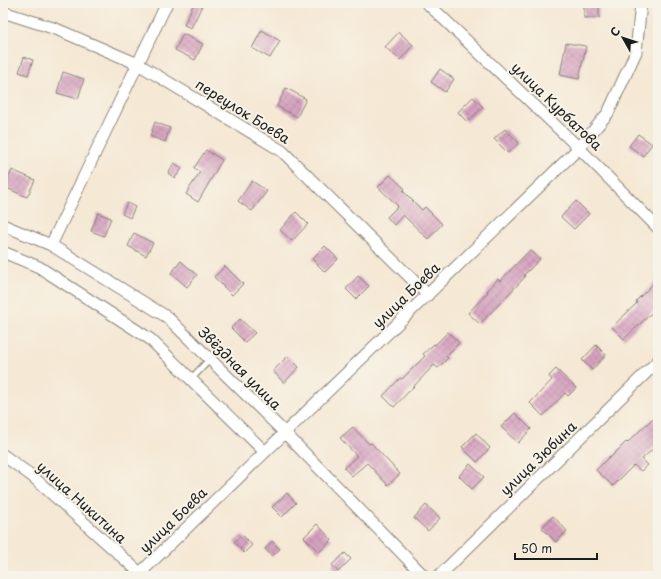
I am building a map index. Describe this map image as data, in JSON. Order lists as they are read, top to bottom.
{
  "streets": {
    "street": [
      "улица Курбатова",
      "переулок Боева",
      "улица Боева",
      "Звёздная улица",
      "улица Зюбина",
      "улица Никитина"
    ]
  },
  "crossings": [
    ["улица Курбатова", "улица Боева"],
    ["переулок Боева", "улица Боева"],
    ["улица Боева", "Звёздная улица"],
    ["улица Боева", "улица Никитина"]
  ],
  "scale_bar": "50 m",
  "north": "top left"
}
